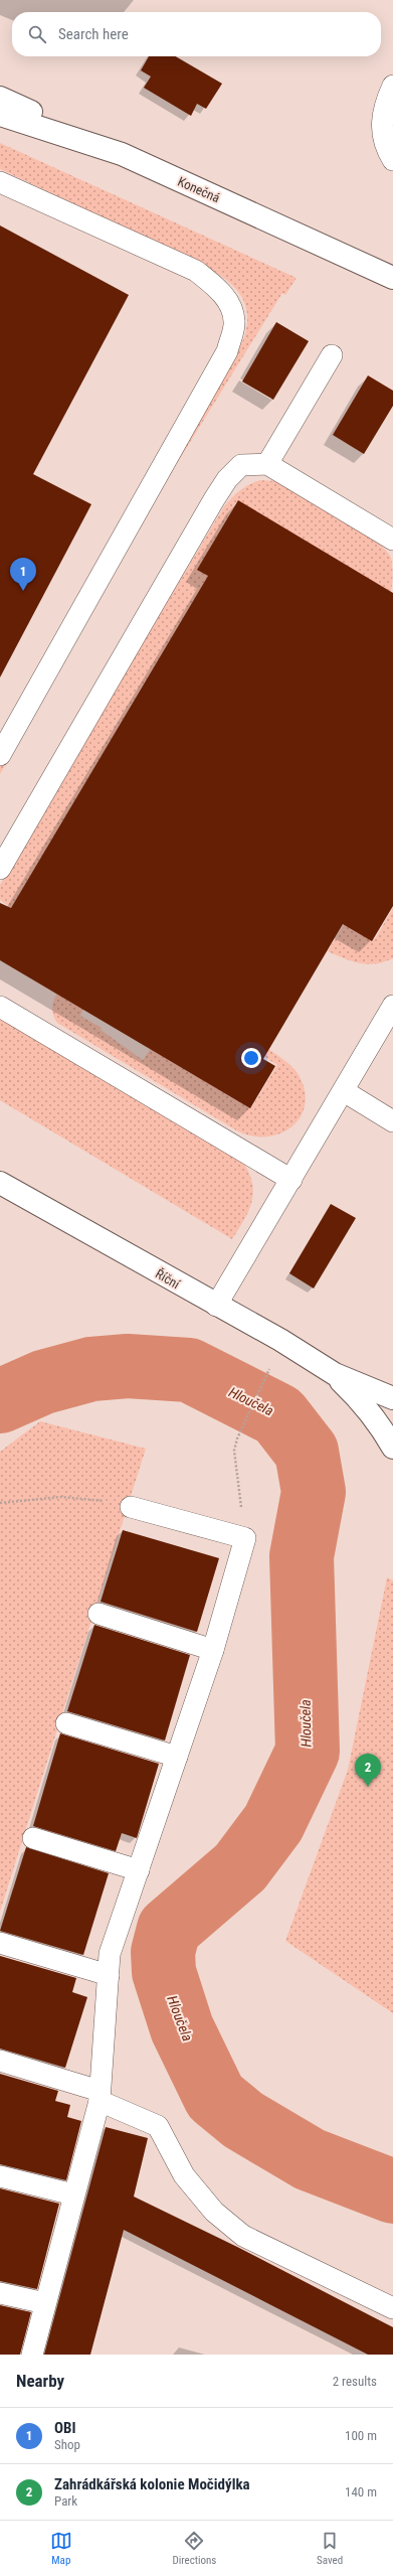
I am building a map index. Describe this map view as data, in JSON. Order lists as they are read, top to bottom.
{
  "streets": {
    "main road": ["Konečná", "Říční"]
  },
  "water": ["Hloučela"],
  "page": {
    "search": "Search here",
    "pins": ["1", "2"],
    "heading": ["Nearby", "2 results"],
    "list": [
      {
        "mark": "1",
        "name": "OBI",
        "note": "Shop",
        "value": "100 m"
      },
      {
        "mark": "2",
        "name": "Zahrádkářská kolonie Močidýlka",
        "note": "Park",
        "value": "140 m"
      }
    ],
    "nav": ["Map", "Directions", "Saved"]
  }
}
